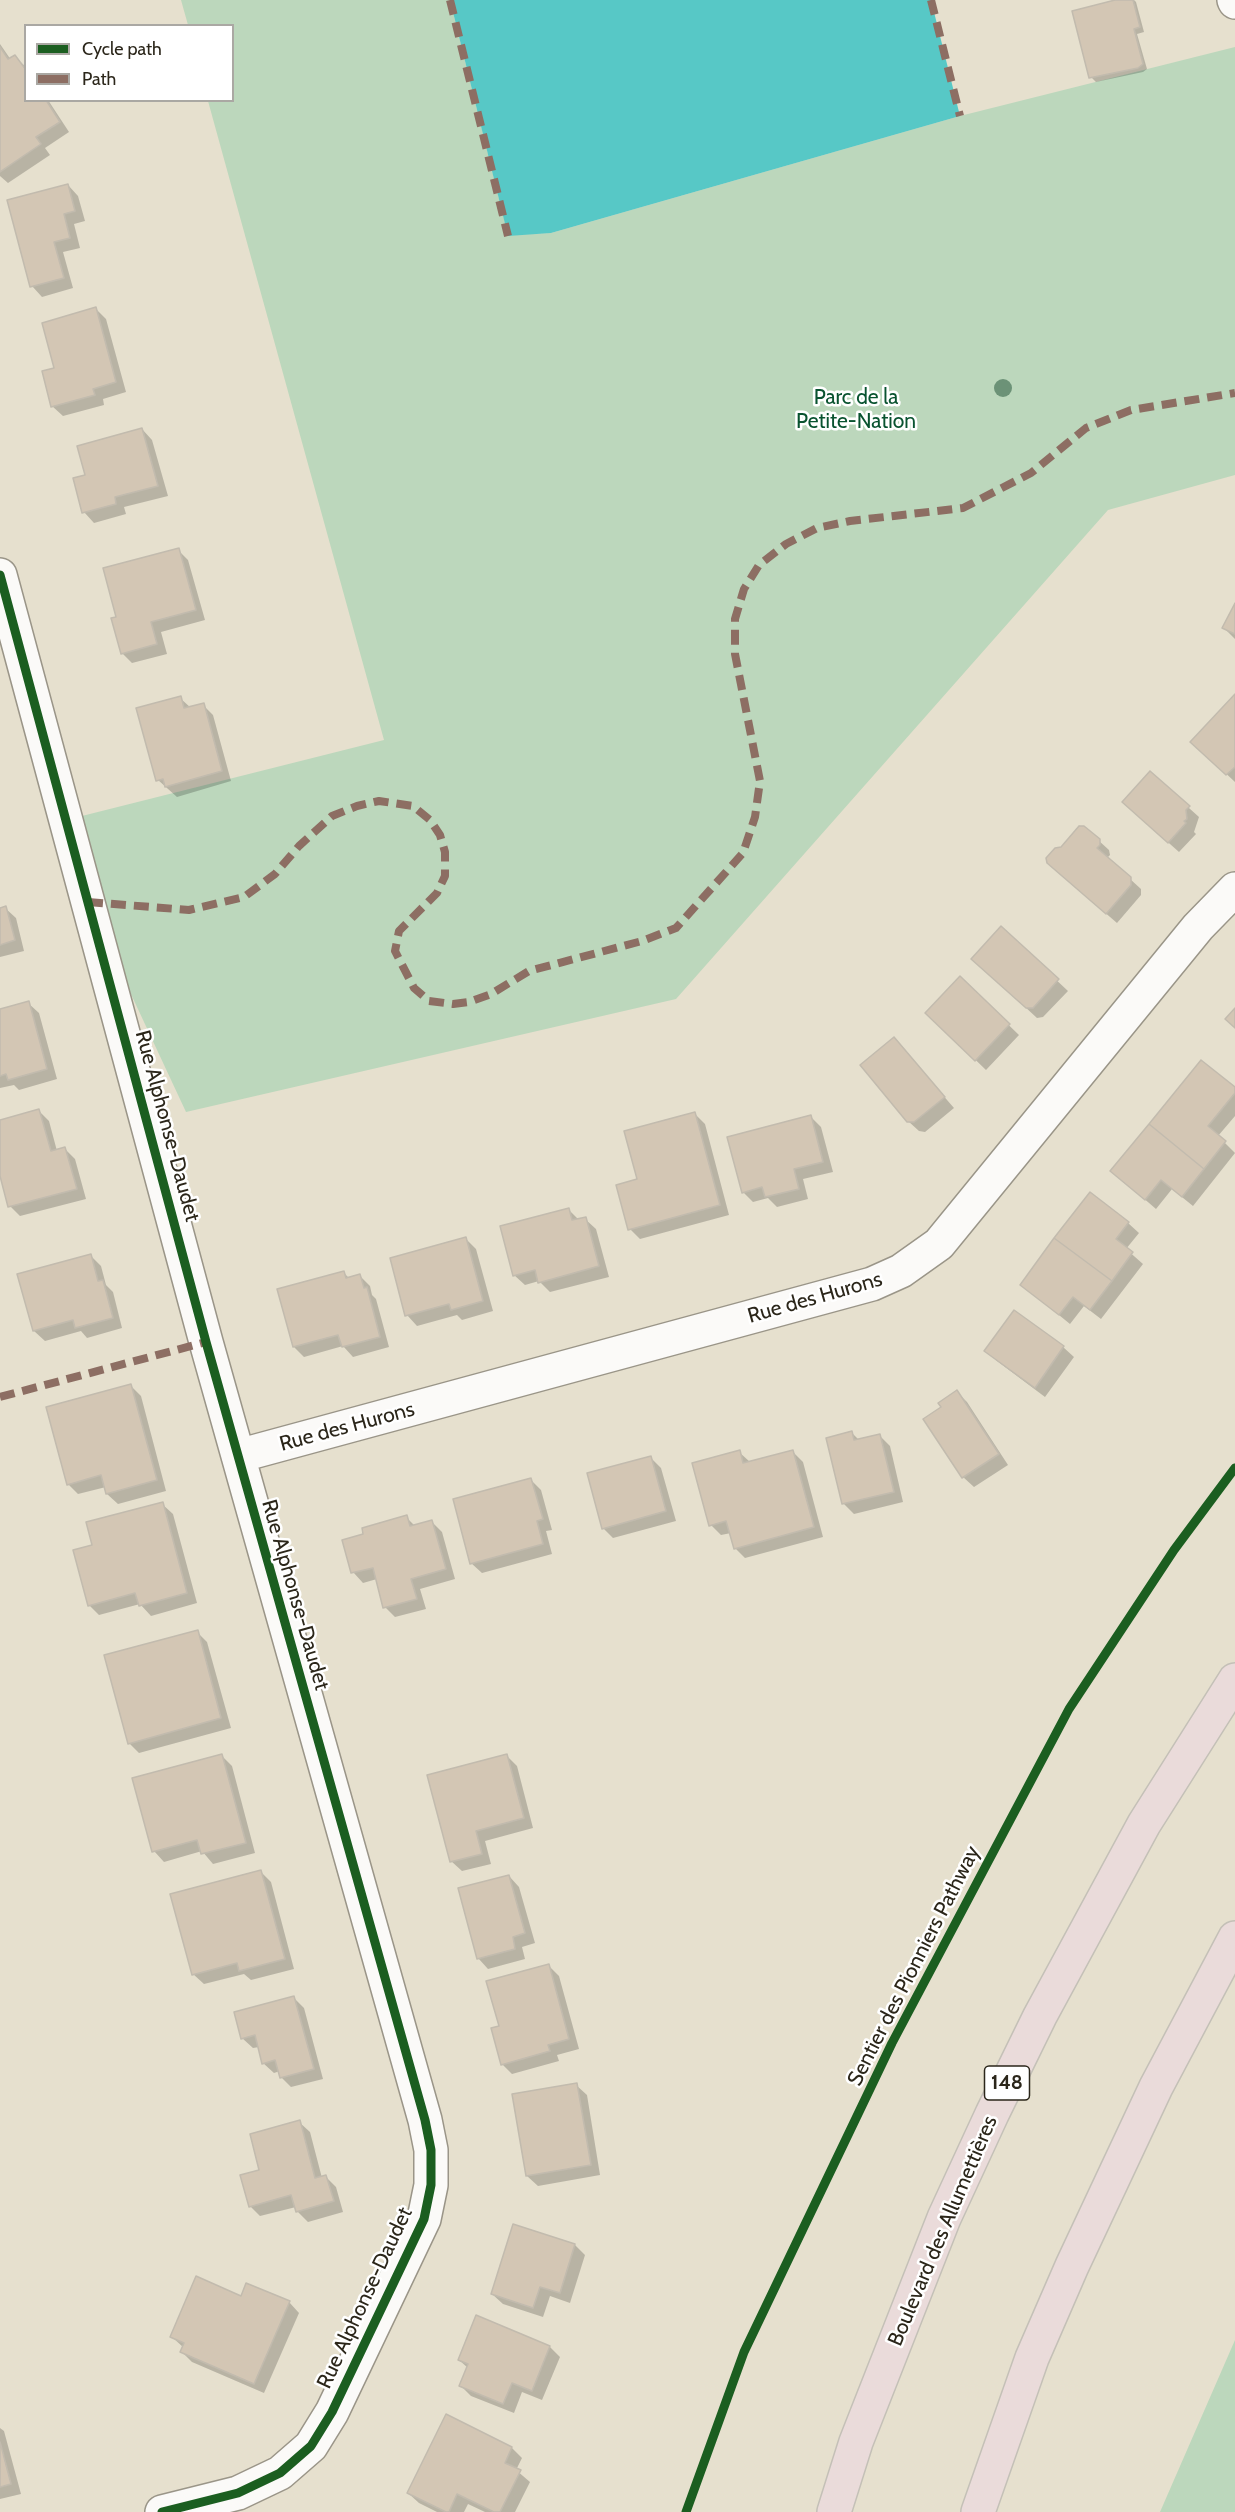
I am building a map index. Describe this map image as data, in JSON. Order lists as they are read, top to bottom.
{
  "streets": {
    "highway": ["148", "Boulevard des Allumettières"],
    "street": ["Rue Alphonse-Daudet", "Rue des Hurons"],
    "cycle path": ["Sentier des Pionniers Pathway"]
  },
  "crossings": [
    ["Rue Alphonse-Daudet", "Rue des Hurons"]
  ],
  "parks": ["Parc de la Petite-Nation"],
  "legend": ["Cycle path", "Path"]
}
